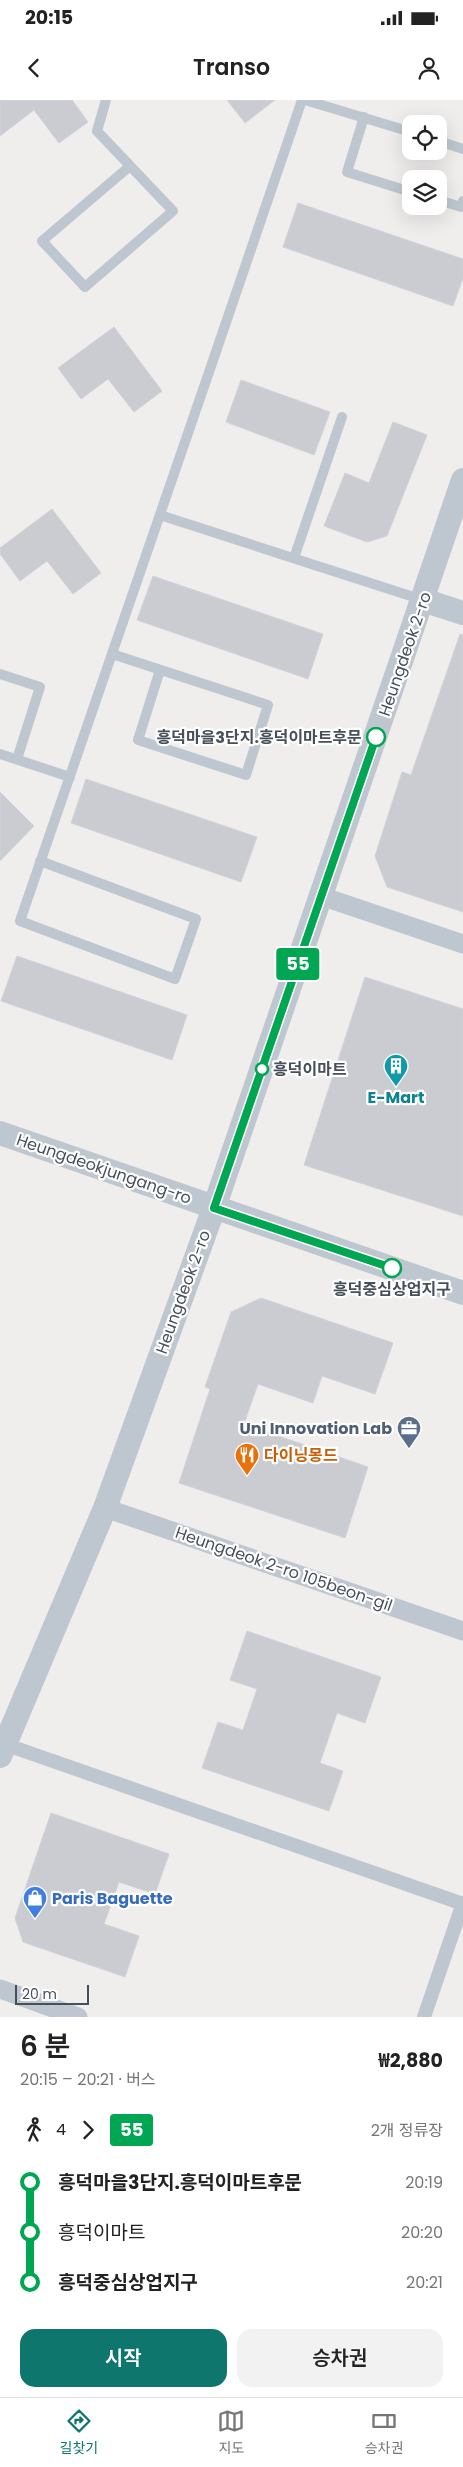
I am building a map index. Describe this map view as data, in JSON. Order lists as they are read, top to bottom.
{
  "streets": {
    "street": ["Heungdeok 2-ro", "Heungdeokjungang-ro", "Heungdeok 2-ro 105beon-gil"]
  },
  "crossings": [
    ["Heungdeok 2-ro", "Heungdeokjungang-ro"],
    ["Heungdeok 2-ro", "Heungdeok 2-ro 105beon-gil"]
  ],
  "places": {
    "other": ["흥덕마을3단지.흥덕이마트후문", "흥덕이마트", "흥덕중심상업지구"],
    "building": ["E-Mart"],
    "office": ["Uni Innovation Lab"],
    "restaurant": ["다이닝몽드"],
    "shop": ["Paris Baguette"]
  },
  "lines": ["bus line 55"],
  "scale_bar": "20 m",
  "page": {
    "status": "20:15",
    "header": "Transo",
    "on_map": "55",
    "scale": "20 m",
    "heading": ["6 분", "20:15 – 20:21 · 버스", "₩2,880"],
    "legs": ["4", "55", "2개 정류장"],
    "list": [
      {
        "name": "흥덕마을3단지.흥덕이마트후문",
        "value": "20:19"
      },
      {
        "name": "흥덕이마트",
        "value": "20:20"
      },
      {
        "name": "흥덕중심상업지구",
        "value": "20:21"
      }
    ],
    "buttons": ["시작", "승차권"],
    "tabs": ["길찾기", "지도", "승차권"]
  }
}
